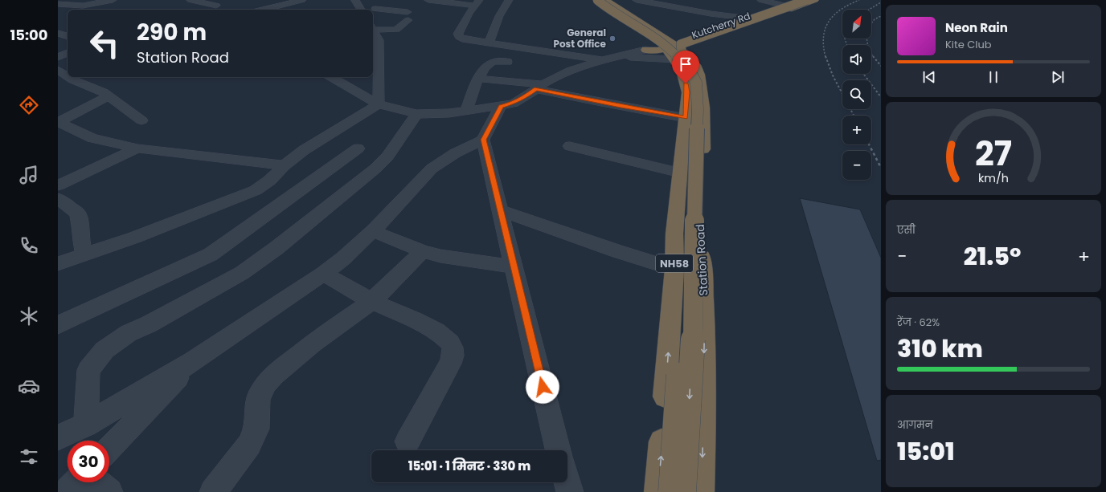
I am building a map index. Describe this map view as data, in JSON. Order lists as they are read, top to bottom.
{
  "streets": {
    "highway": ["Kutcherry Rd", "Station Road", "NH58"]
  },
  "crossings": [
    ["Kutcherry Rd", "Station Road"],
    ["Kutcherry Rd", "NH58"],
    ["Station Road", "NH58"]
  ],
  "places": ["General Post Office"],
  "north": "top right",
  "page": {
    "tabs": "15:00",
    "map_buttons": ["+", "−"],
    "turn": ["290 m", "Station Road"],
    "song": ["Neon Rain", "Kite Club"],
    "tile": [
      "एसी",
      ["रेंज · 62%", "310 km"],
      ["आगमन", "15:01"]
    ],
    "heat": ["−", "21.5°", "+"],
    "limit": "30",
    "trip": "15:01 · 1 मिनट · 330 m",
    "gauge": ["27", "km/h"]
  }
}
